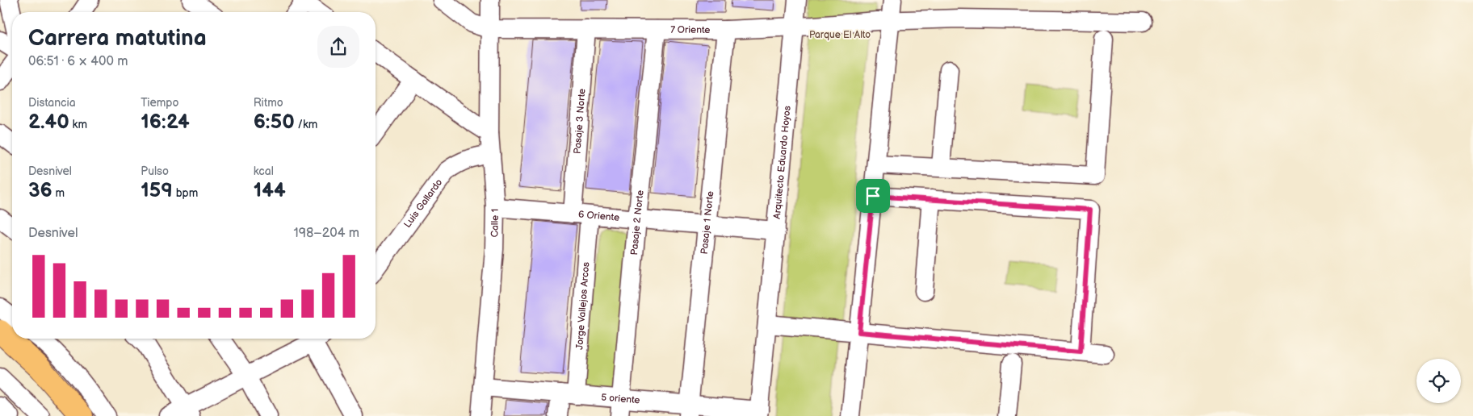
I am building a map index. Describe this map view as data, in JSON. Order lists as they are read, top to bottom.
{
  "streets": {
    "street": [
      "7 Oriente",
      "Pasaje 3 Norte",
      "Arquitecto Eduardo Hoyos",
      "Luis Gallardo",
      "6 Oriente",
      "Calle 1",
      "Pasaje 2 Norte",
      "Pasaje 1 Norte",
      "Jorge Vallejos Arcos",
      "5 oriente"
    ]
  },
  "crossings": [
    ["7 Oriente", "Pasaje 3 Norte"],
    ["7 Oriente", "Arquitecto Eduardo Hoyos"],
    ["7 Oriente", "Calle 1"],
    ["7 Oriente", "Pasaje 2 Norte"],
    ["7 Oriente", "Pasaje 1 Norte"],
    ["Pasaje 3 Norte", "6 Oriente"],
    ["Pasaje 3 Norte", "Jorge Vallejos Arcos"],
    ["Arquitecto Eduardo Hoyos", "6 Oriente"],
    ["Arquitecto Eduardo Hoyos", "5 oriente"],
    ["Luis Gallardo", "Calle 1"],
    ["6 Oriente", "Calle 1"],
    ["6 Oriente", "Pasaje 2 Norte"],
    ["6 Oriente", "Pasaje 1 Norte"],
    ["6 Oriente", "Jorge Vallejos Arcos"],
    ["Calle 1", "5 oriente"],
    ["Pasaje 2 Norte", "5 oriente"],
    ["Pasaje 1 Norte", "5 oriente"],
    ["Jorge Vallejos Arcos", "5 oriente"]
  ],
  "parks": ["Parque El Alto"],
  "page": {
    "heading": ["Carrera matutina", "06:51 · 6 × 400 m"],
    "stats": [
      ["Distancia", "2.40 km"],
      ["Tiempo", "16:24"],
      ["Ritmo", "6:50 /km"],
      ["Desnivel", "36 m"],
      ["Pulso", "159 bpm"],
      ["kcal", "144"]
    ],
    "chart": ["Desnivel", "198–204 m"]
  }
}
